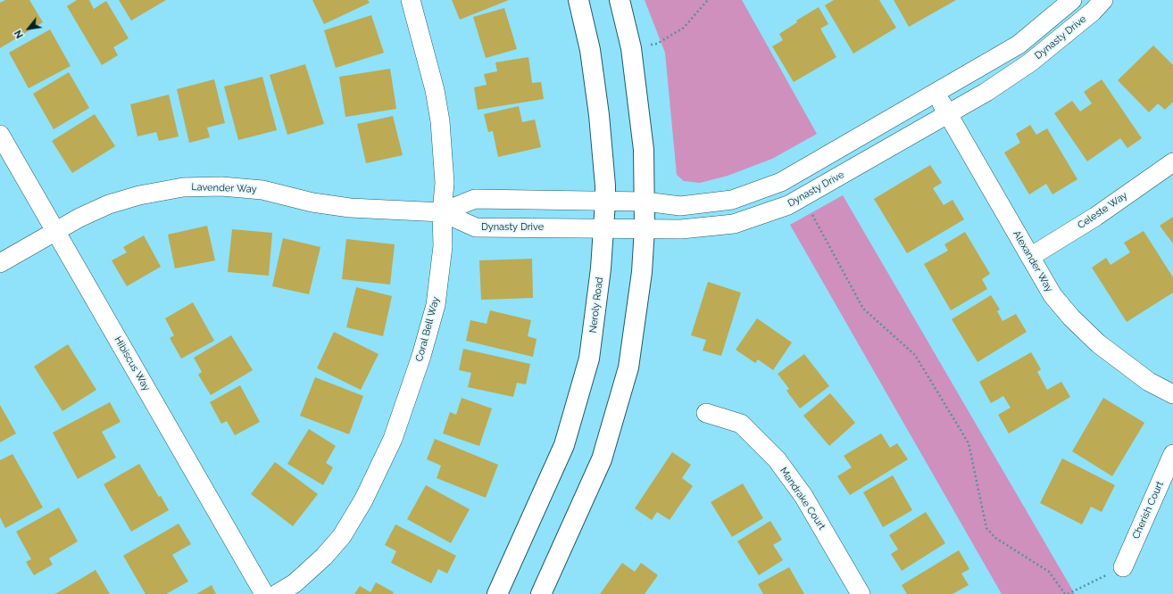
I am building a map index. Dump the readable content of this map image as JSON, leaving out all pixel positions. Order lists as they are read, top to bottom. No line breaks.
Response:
{"streets":{"street":["Dynasty Drive","Lavender Way","Celeste Way","Alexander Way","Neroly Road","Coral Bell Way","Hibiscus Way","Mandrake Court","Cherish Court"]},"crossings":[["Dynasty Drive","Lavender Way"],["Dynasty Drive","Alexander Way"],["Dynasty Drive","Neroly Road"],["Dynasty Drive","Coral Bell Way"],["Lavender Way","Coral Bell Way"],["Lavender Way","Hibiscus Way"],["Celeste Way","Alexander Way"]],"north":"bottom left"}
